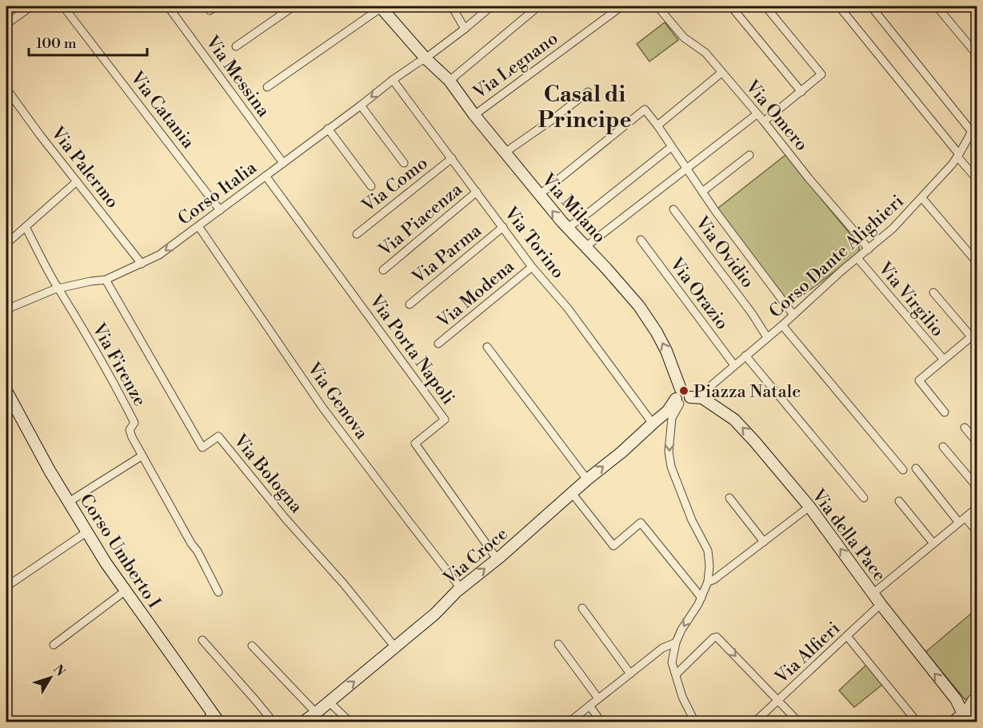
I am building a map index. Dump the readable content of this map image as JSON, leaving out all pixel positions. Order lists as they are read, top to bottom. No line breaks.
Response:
{"streets":{"street":["Via Legnano","Via Messina","Via Catania","Via Omero","Via Palermo","Via Como","Corso Italia","Via Milano","Via Piacenza","Via Torino","Via Ovidio","Via Parma","Corso Dante Alighieri","Via Modena","Via Orazio","Via Virgilio","Via Porta Napoli","Via Firenze","Via Genova","Via Bologna","Via della Pace","Corso Umberto I","Via Croce","Via Alfieri"]},"crossings":[["Via Legnano","Via Milano"],["Via Messina","Corso Italia"],["Via Catania","Corso Italia"],["Via Omero","Corso Dante Alighieri"],["Via Palermo","Corso Italia"],["Via Como","Via Torino"],["Corso Italia","Via Milano"],["Corso Italia","Via Torino"],["Corso Italia","Via Porta Napoli"],["Corso Italia","Via Firenze"],["Corso Italia","Via Genova"],["Corso Italia","Via Bologna"],["Via Milano","Via Croce"],["Via Piacenza","Via Torino"],["Via Torino","Via Parma"],["Via Torino","Via Modena"],["Via Torino","Via Croce"],["Via Ovidio","Corso Dante Alighieri"],["Corso Dante Alighieri","Via Orazio"],["Corso Dante Alighieri","Via Virgilio"],["Corso Dante Alighieri","Via della Pace"],["Via Porta Napoli","Via Croce"],["Via Genova","Via Croce"],["Via Bologna","Via Croce"],["Via della Pace","Via Alfieri"]],"one_way":["Via Milano","Via Croce"],"districts":["Casal di Principe"],"places":["Piazza Natale"],"scale_bar":"100 m","north":"top right"}
